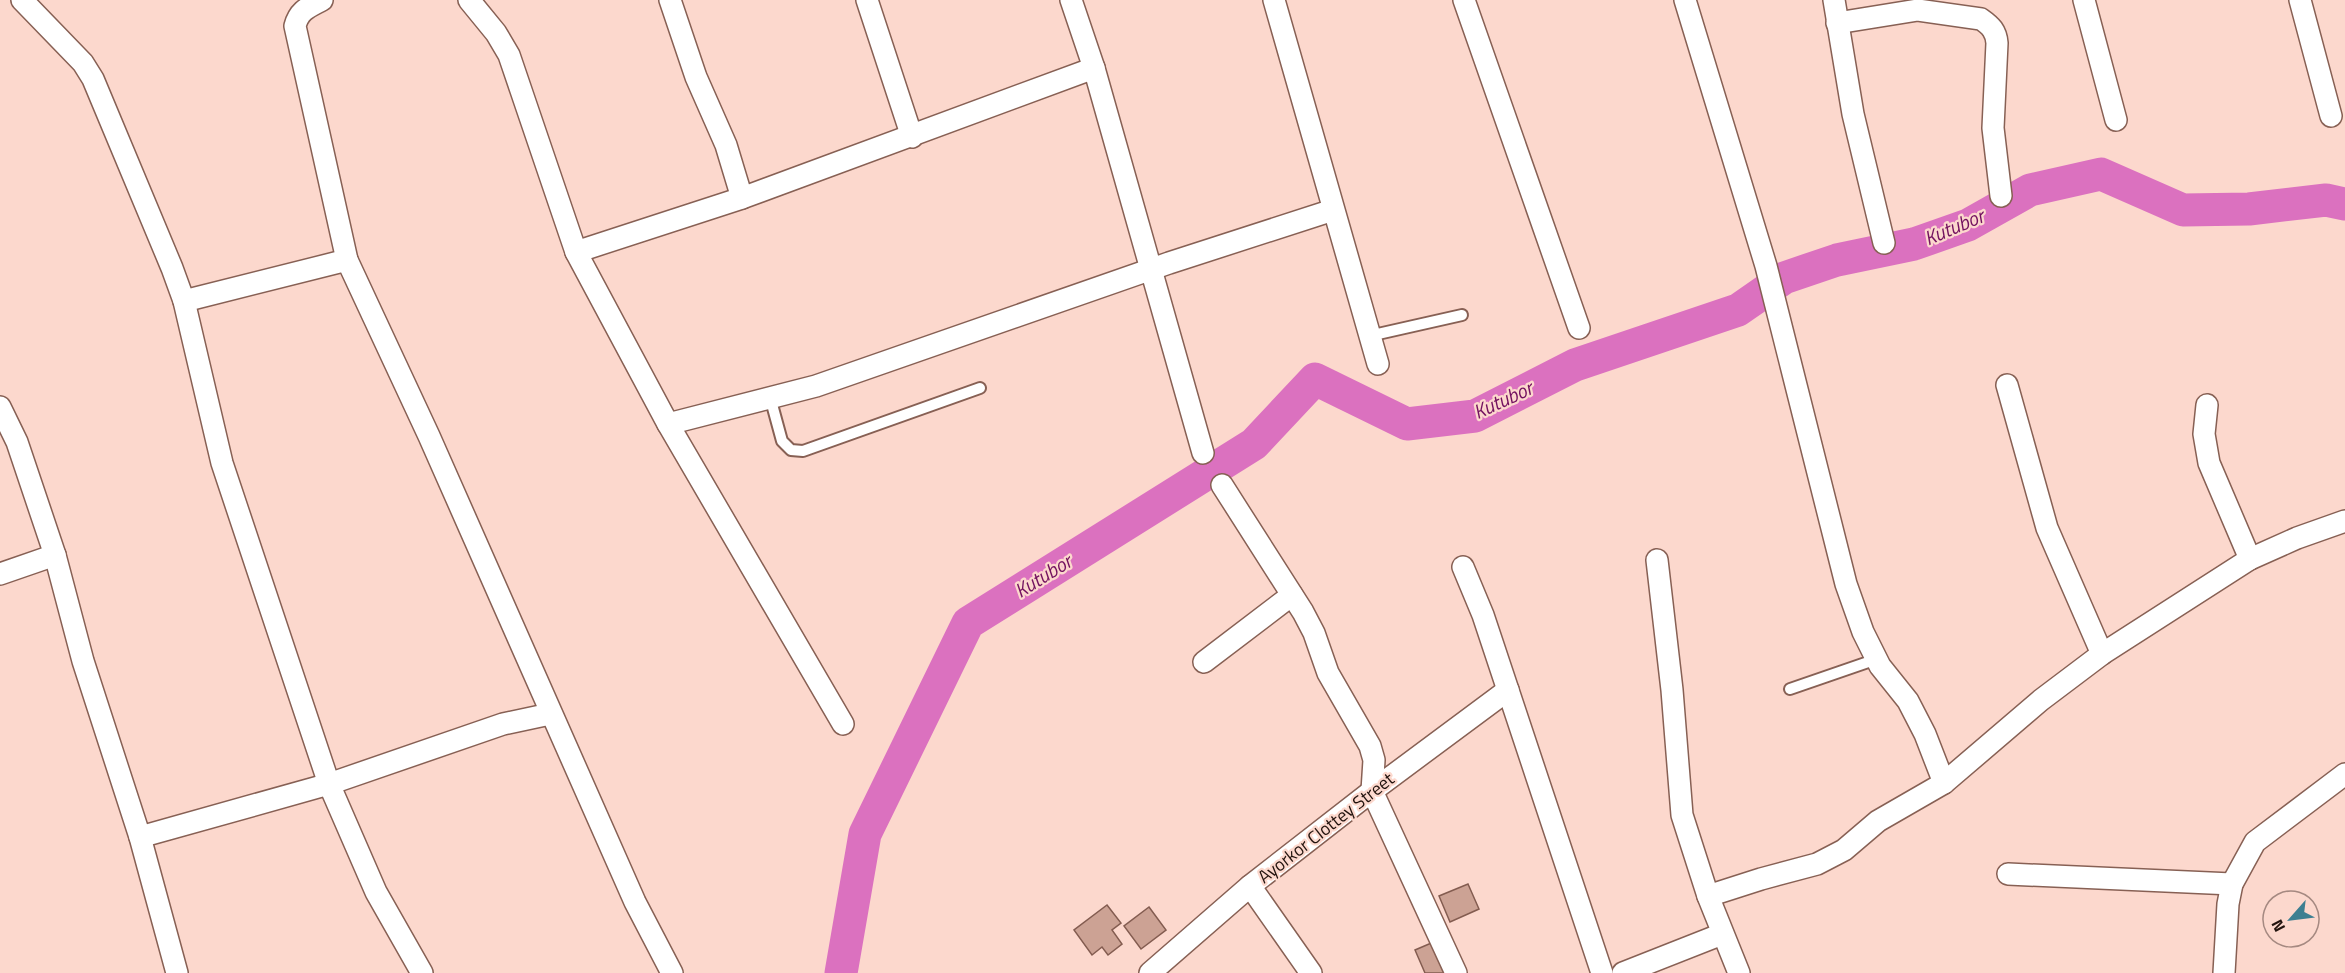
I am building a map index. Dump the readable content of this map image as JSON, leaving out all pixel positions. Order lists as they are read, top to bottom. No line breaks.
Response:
{"streets":{"street":["Ayorkor Clottey Street"]},"water":["Kutubor"],"north":"bottom left"}
